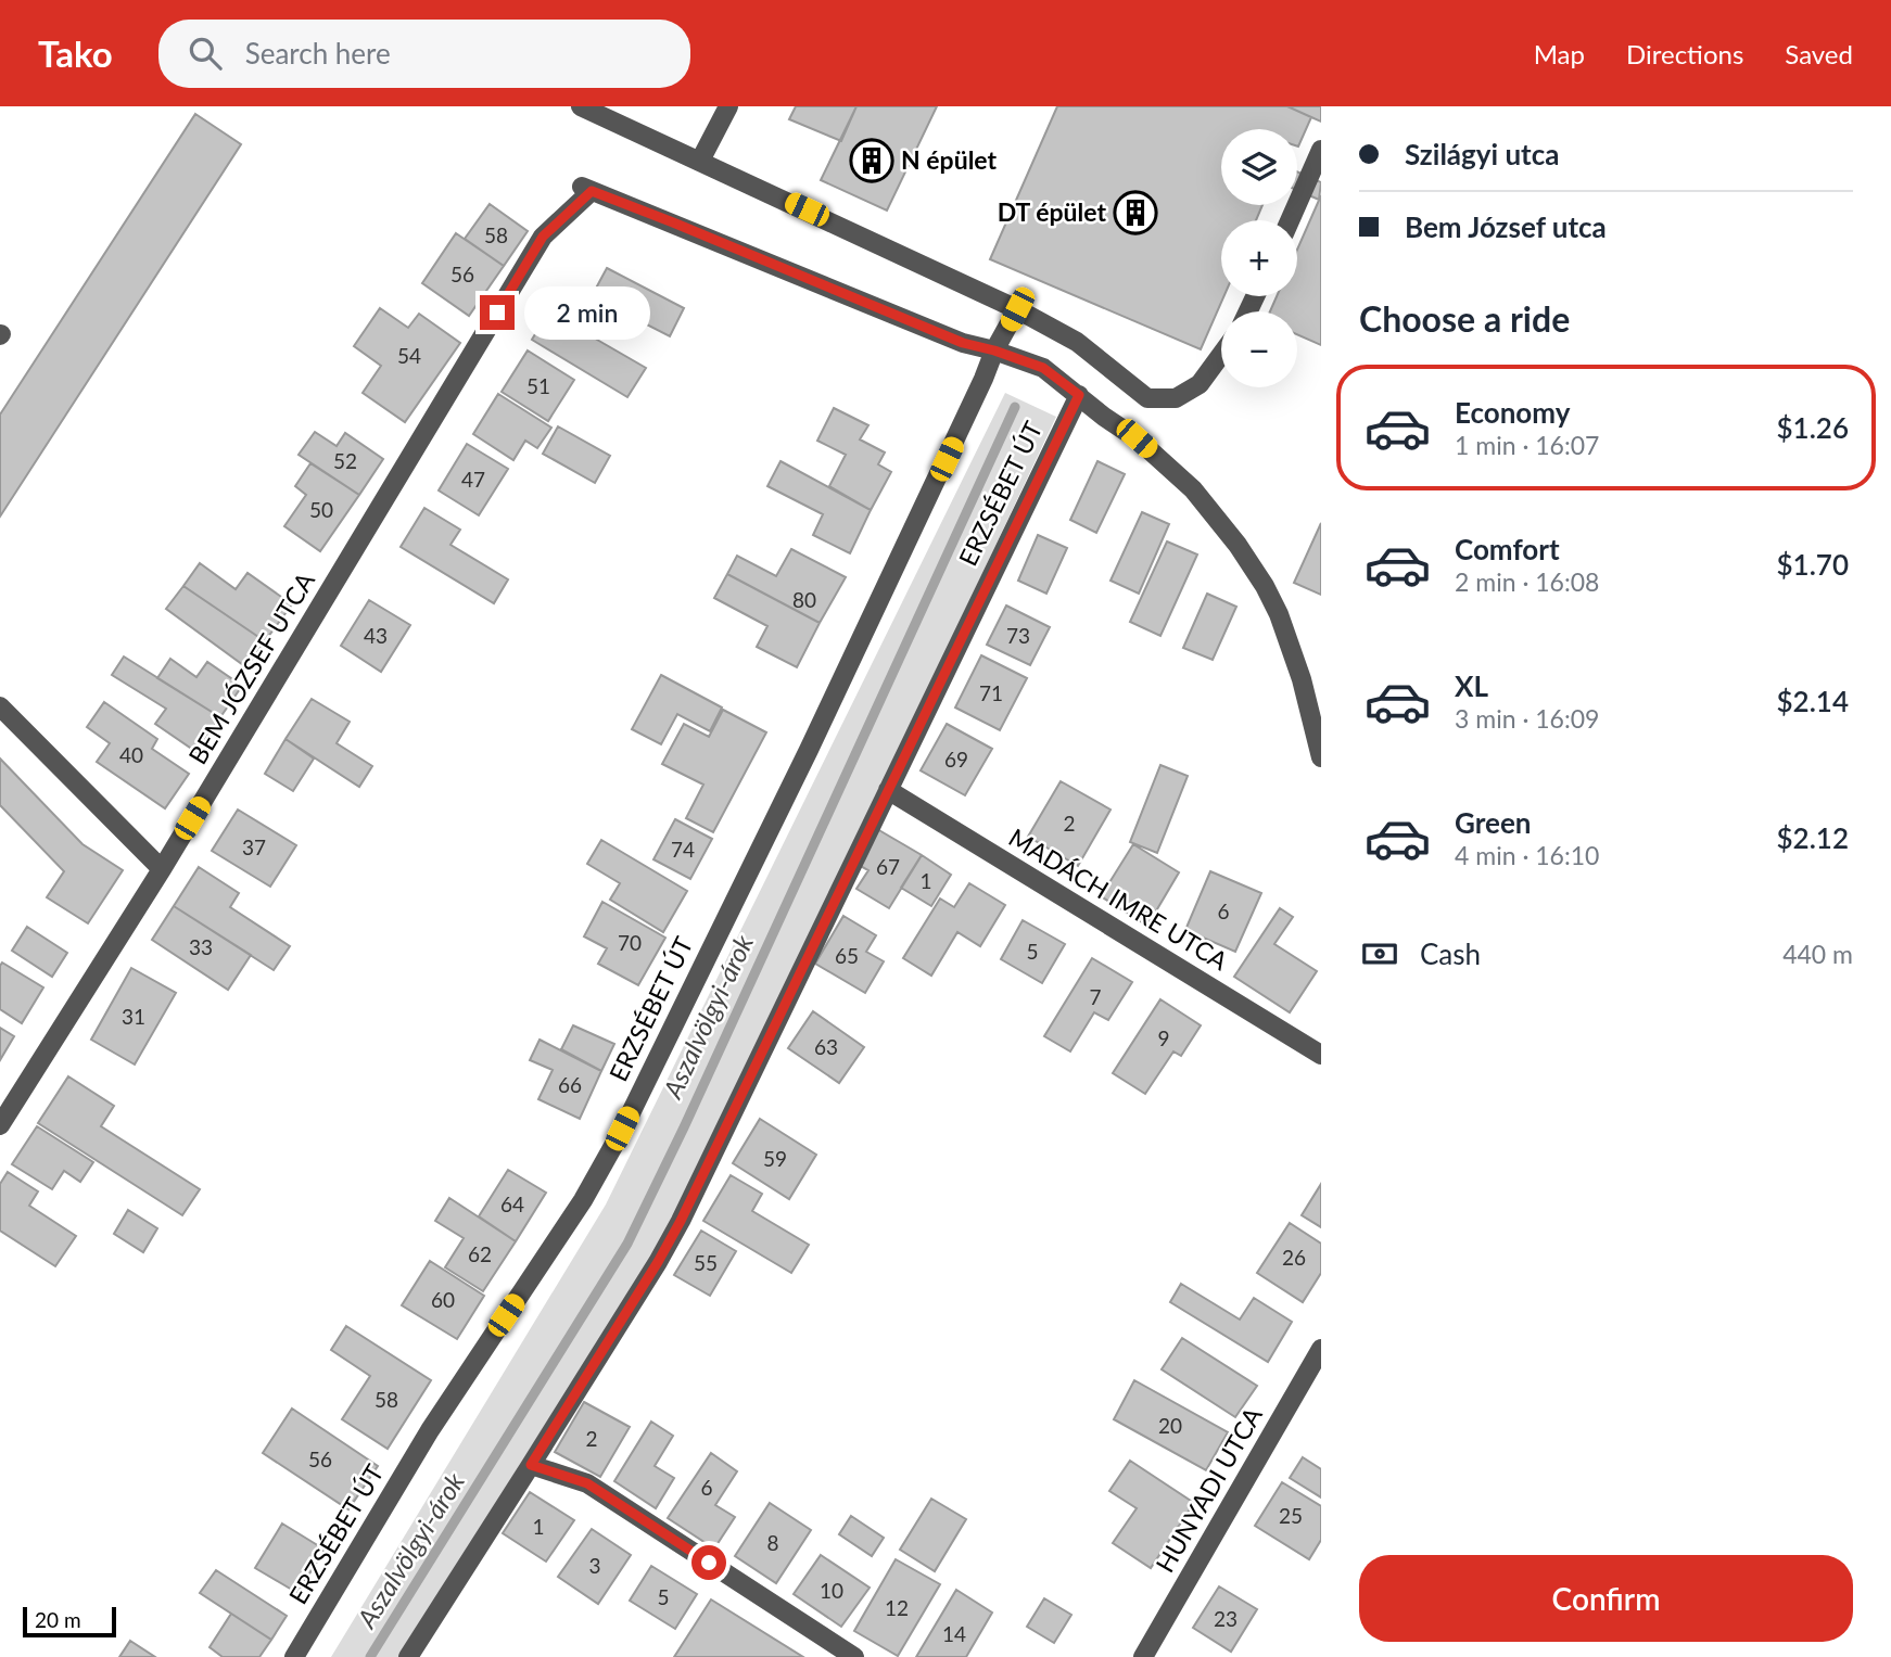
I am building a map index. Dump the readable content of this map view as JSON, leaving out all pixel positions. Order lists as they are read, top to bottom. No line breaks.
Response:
{"streets":{"street":["ERZSÉBET ÚT","BEM JÓZSEF UTCA","MADÁCH IMRE UTCA","HUNYADI UTCA"]},"crossings":[["ERZSÉBET ÚT","BEM JÓZSEF UTCA"],["ERZSÉBET ÚT","MADÁCH IMRE UTCA"]],"water":["Aszalvölgyi-árok"],"places":{"building":["N épület","DT épület"]},"house_numbers":["58","56","54","51","52","47","50","80","43","73","71","40","69","2","37","74","67","1","6","70","33","5","65","7","31","9","63","66","59","64","62","26","55","60","58","20","2","56","6","25","1","8","3","10","5","12","23","14"],"scale_bar":"20 m","page":{"header":"Tako","search":"Search here","nav":["Map","Directions","Saved"],"banner":["Szilágyi utca","Bem József utca"],"map_buttons":["+","−"],"heading":"Choose a ride","bubble":"2 min","list":[{"name":"Economy","note":"1 min · 16:07","value":"$1.26"},{"name":"Comfort","note":"2 min · 16:08","value":"$1.70"},{"name":"XL","note":"3 min · 16:09","value":"$2.14"},{"name":"Green","note":"4 min · 16:10","value":"$2.12"}],"pay":["Cash","440 m"],"buttons":"Confirm","scale":"20 m"}}
